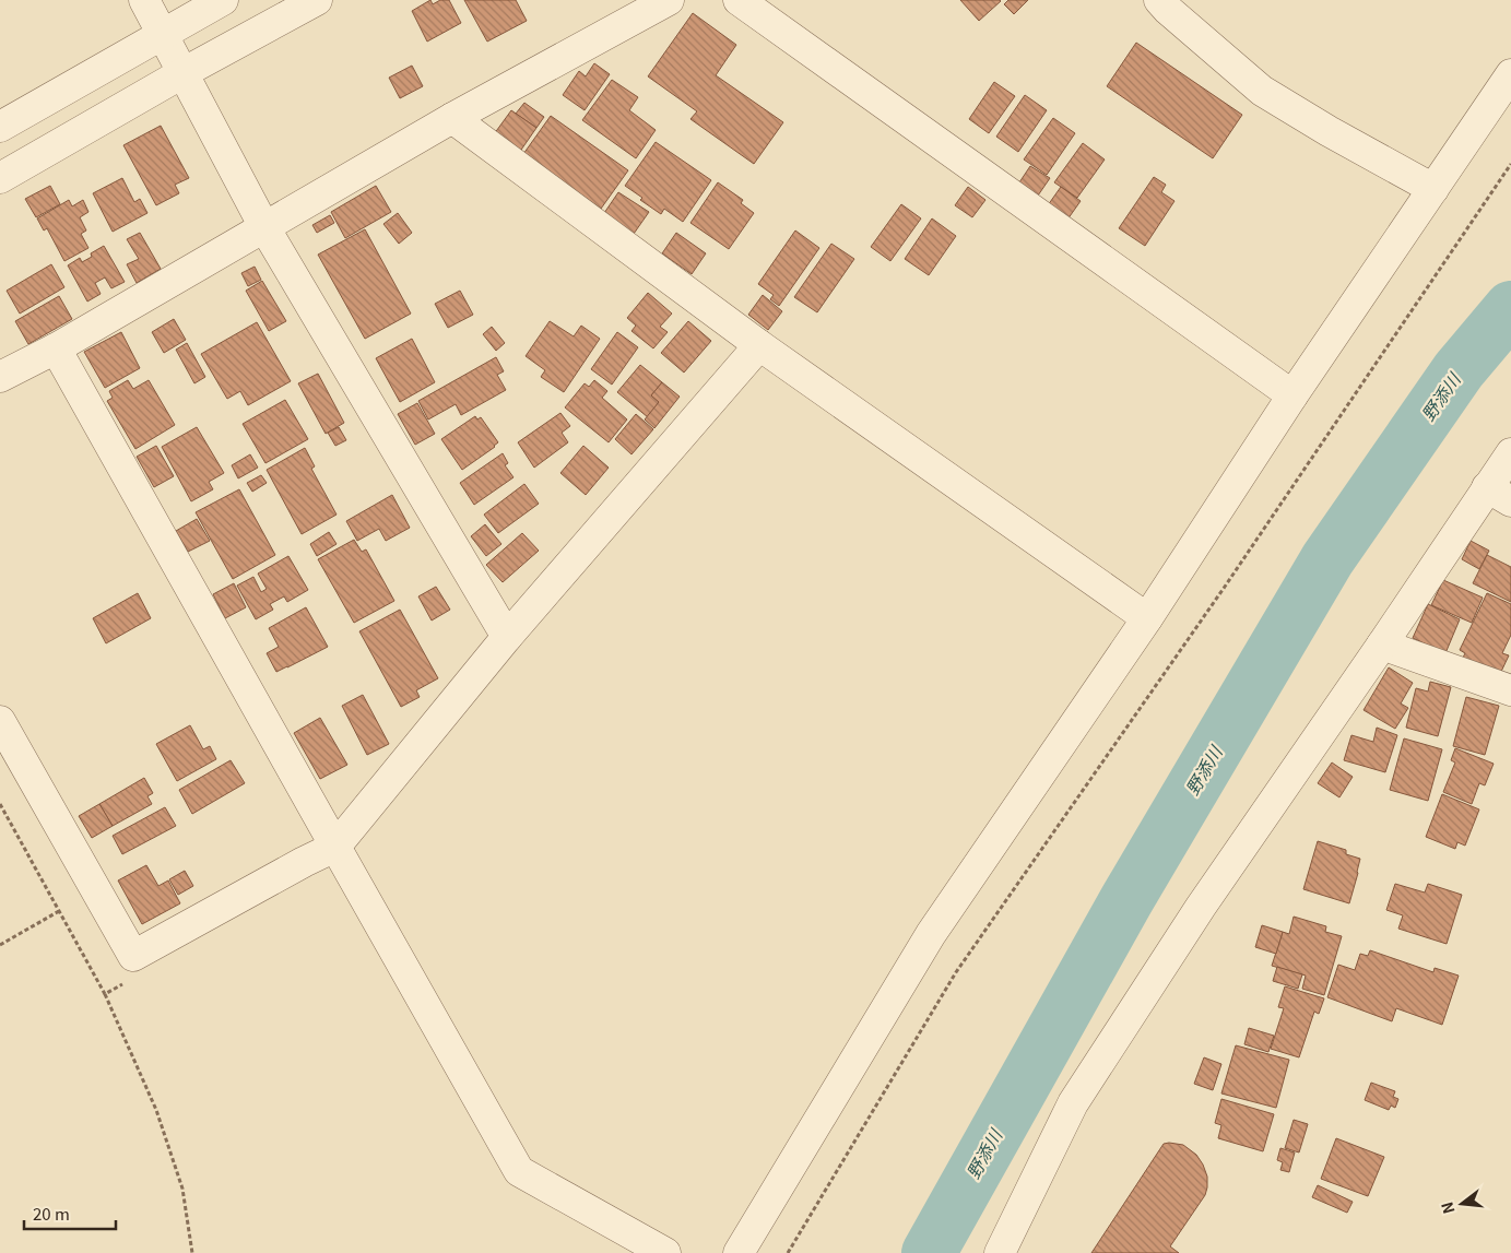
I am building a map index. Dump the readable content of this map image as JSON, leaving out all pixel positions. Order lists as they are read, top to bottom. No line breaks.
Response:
{"water":["野添川"],"scale_bar":"20 m","north":"left"}
